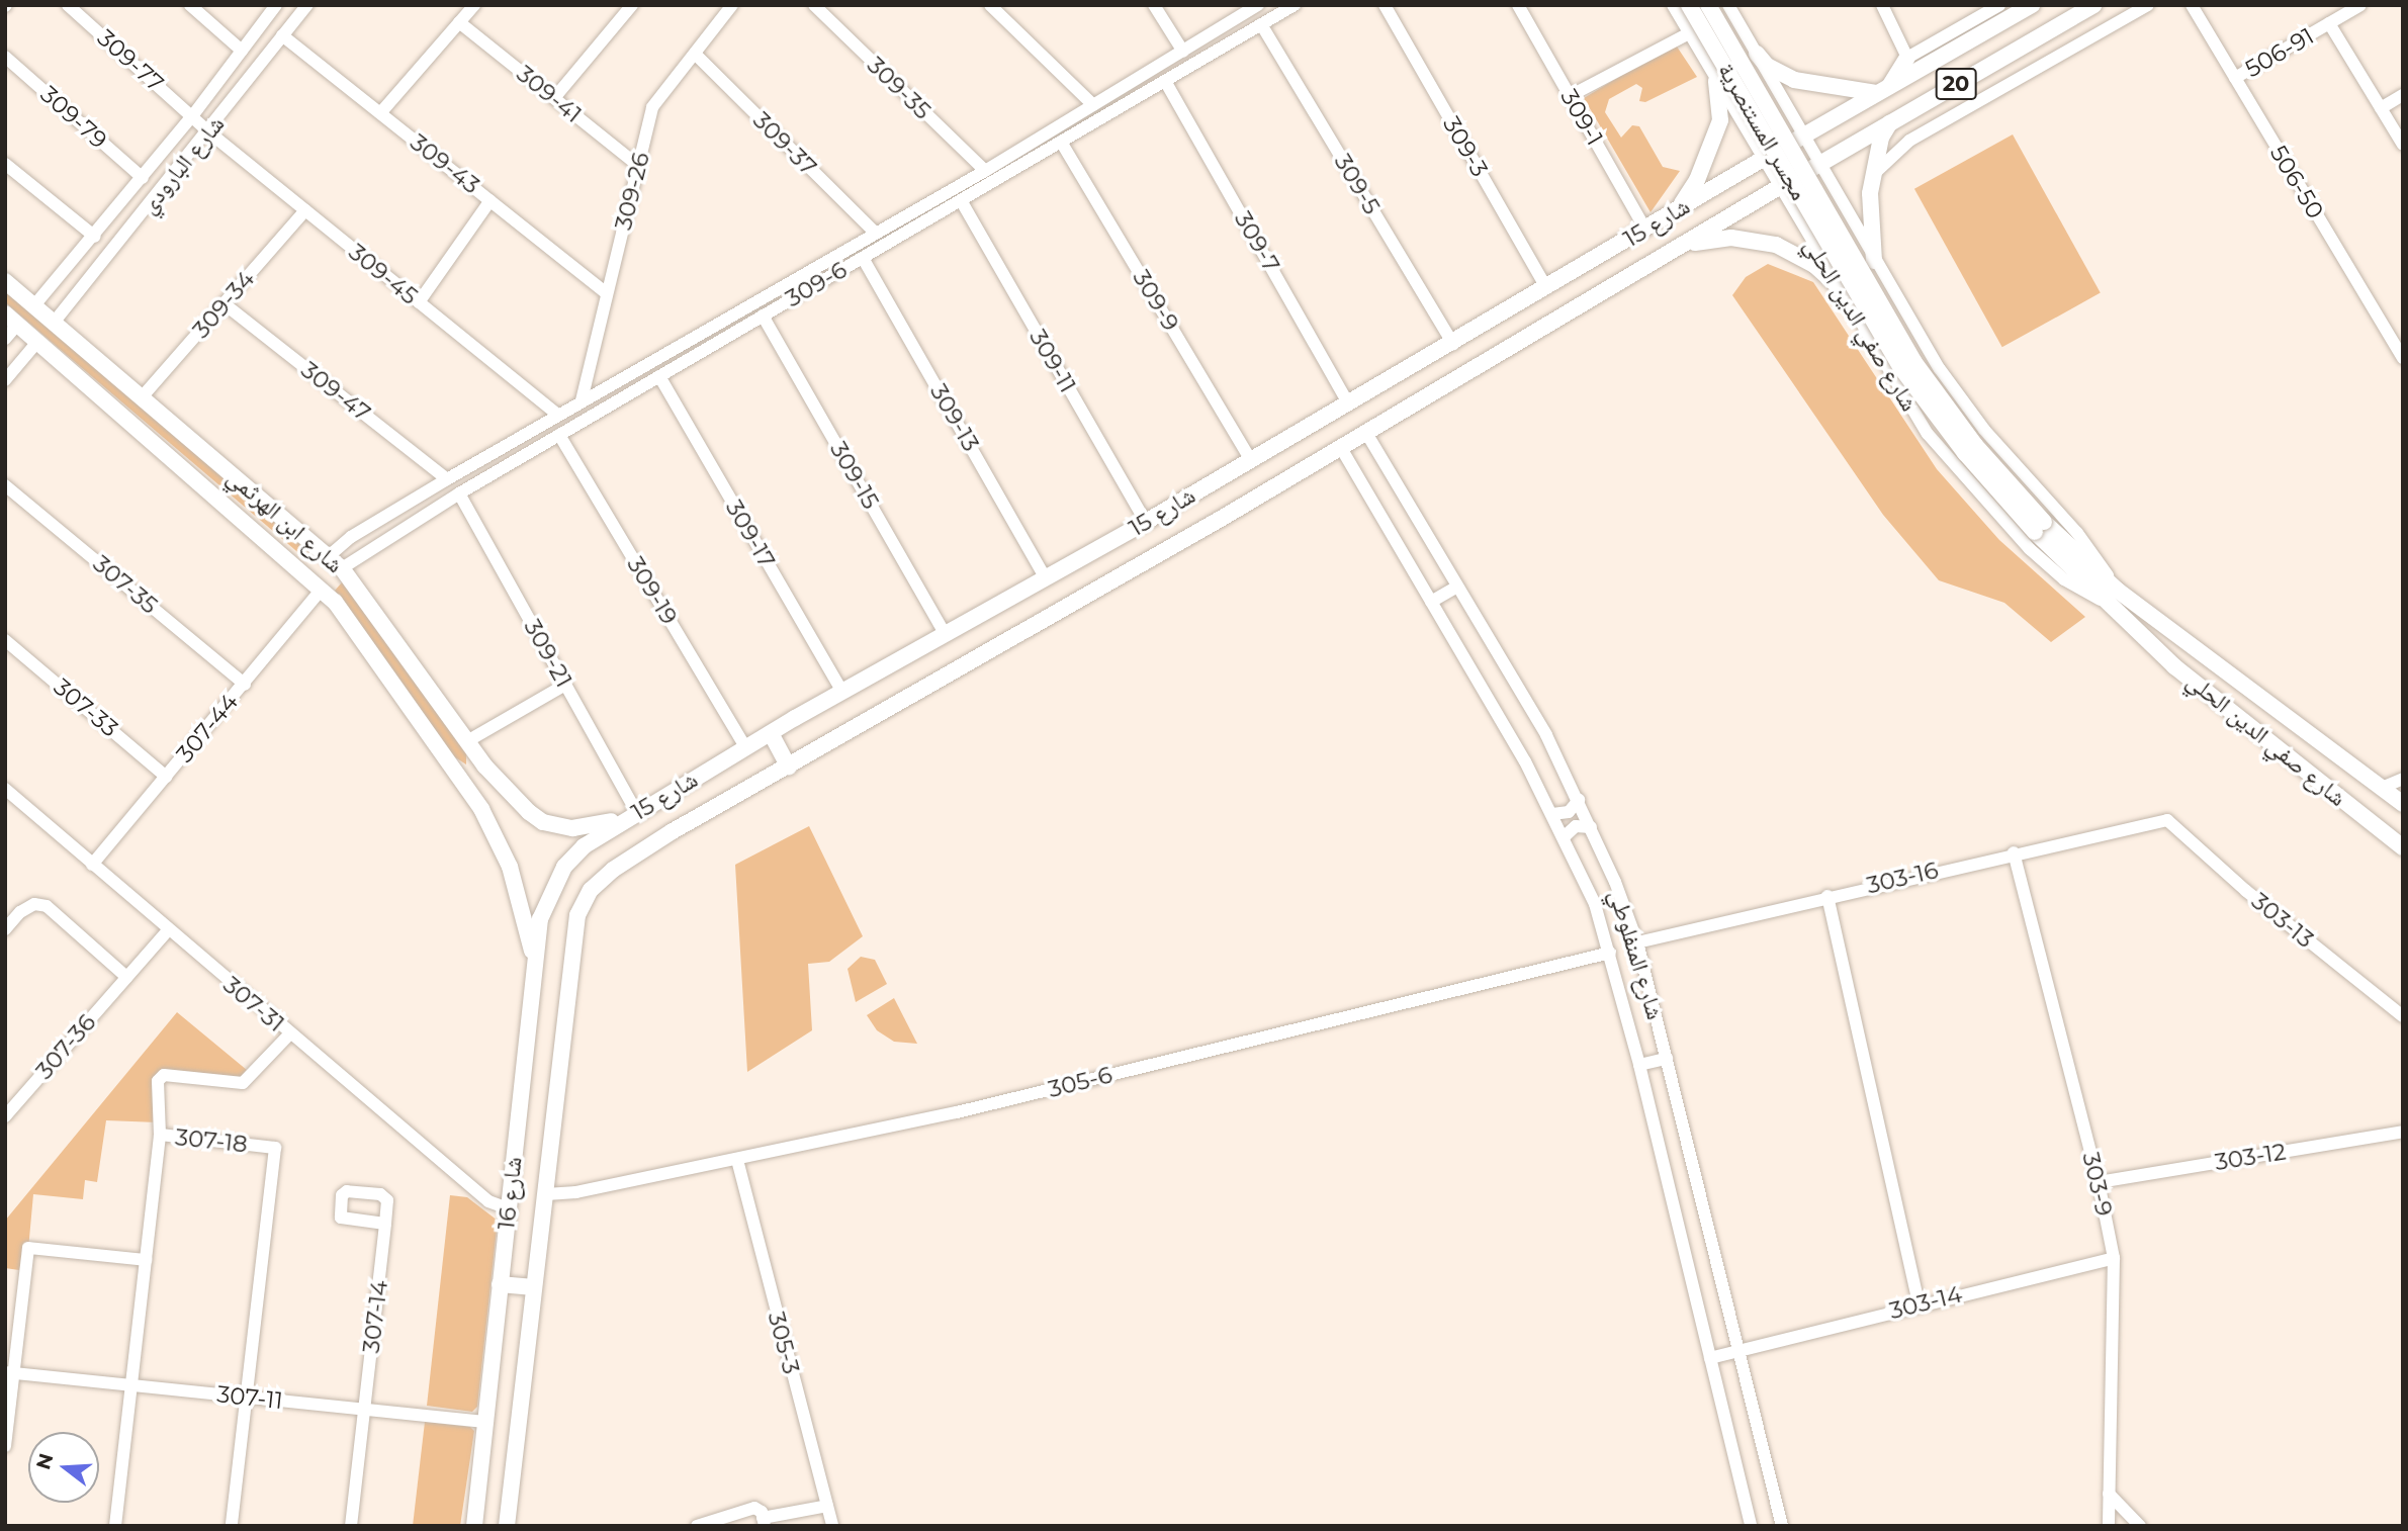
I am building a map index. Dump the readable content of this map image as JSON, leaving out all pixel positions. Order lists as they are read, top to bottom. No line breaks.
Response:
{"streets":{"main road":["20","مجسر المستنصرية","شارع 15","شارع صفي الدين الحلي","شارع ابن الهرثمي","شارع 16"],"street":["506-91","309-77","309-35","309-41","309-79","309-1","309-37","309-3","309-43","شارع البارودي","506-50","309-5","309-26","309-7","309-45","309-6","309-9","309-34","309-11","309-47","309-13","309-15","309-17","307-35","309-19","309-21","307-33","307-44","303-16","303-13","شارع المنفلوطي","307-31","307-36","305-6","307-18","303-12","303-9","303-14","307-14","305-3","307-11"]},"crossings":[["506-91","506-50"],["309-77","شارع البارودي"],["309-77","309-45"],["20","شارع صفي الدين الحلي"],["309-35","309-6"],["309-41","309-26"],["309-79","شارع البارودي"],["309-1","شارع 15"],["مجسر المستنصرية","شارع صفي الدين الحلي"],["309-37","309-26"],["309-37","309-6"],["309-3","شارع 15"],["309-43","شارع البارودي"],["309-43","309-26"],["شارع البارودي","309-45"],["شارع البارودي","شارع ابن الهرثمي"],["309-5","شارع 15"],["309-5","309-6"],["309-26","309-6"],["شارع 15","309-7"],["شارع 15","309-9"],["شارع 15","شارع صفي الدين الحلي"],["شارع 15","309-11"],["شارع 15","309-13"],["شارع 15","309-15"],["شارع 15","شارع ابن الهرثمي"],["شارع 15","309-17"],["شارع 15","309-19"],["شارع 15","309-21"],["شارع 15","شارع المنفلوطي"],["شارع 15","شارع 16"],["309-7","309-6"],["309-45","309-6"],["309-45","309-34"],["309-6","309-9"],["309-6","309-11"],["309-6","309-47"],["309-6","309-13"],["309-6","309-15"],["309-6","شارع ابن الهرثمي"],["309-6","309-17"],["309-6","309-19"],["309-6","309-21"],["309-34","309-47"],["309-34","شارع ابن الهرثمي"],["شارع ابن الهرثمي","309-21"],["شارع ابن الهرثمي","307-44"],["شارع ابن الهرثمي","شارع 16"],["307-35","307-44"],["307-33","307-44"],["307-44","307-31"],["303-16","303-13"],["303-16","شارع المنفلوطي"],["303-16","303-9"],["شارع المنفلوطي","305-6"],["شارع المنفلوطي","303-14"],["307-31","307-36"],["307-31","شارع 16"],["305-6","شارع 16"],["305-6","305-3"],["307-18","307-11"],["303-12","303-9"],["303-9","303-14"],["شارع 16","307-11"],["307-14","307-11"]],"north":"left"}
